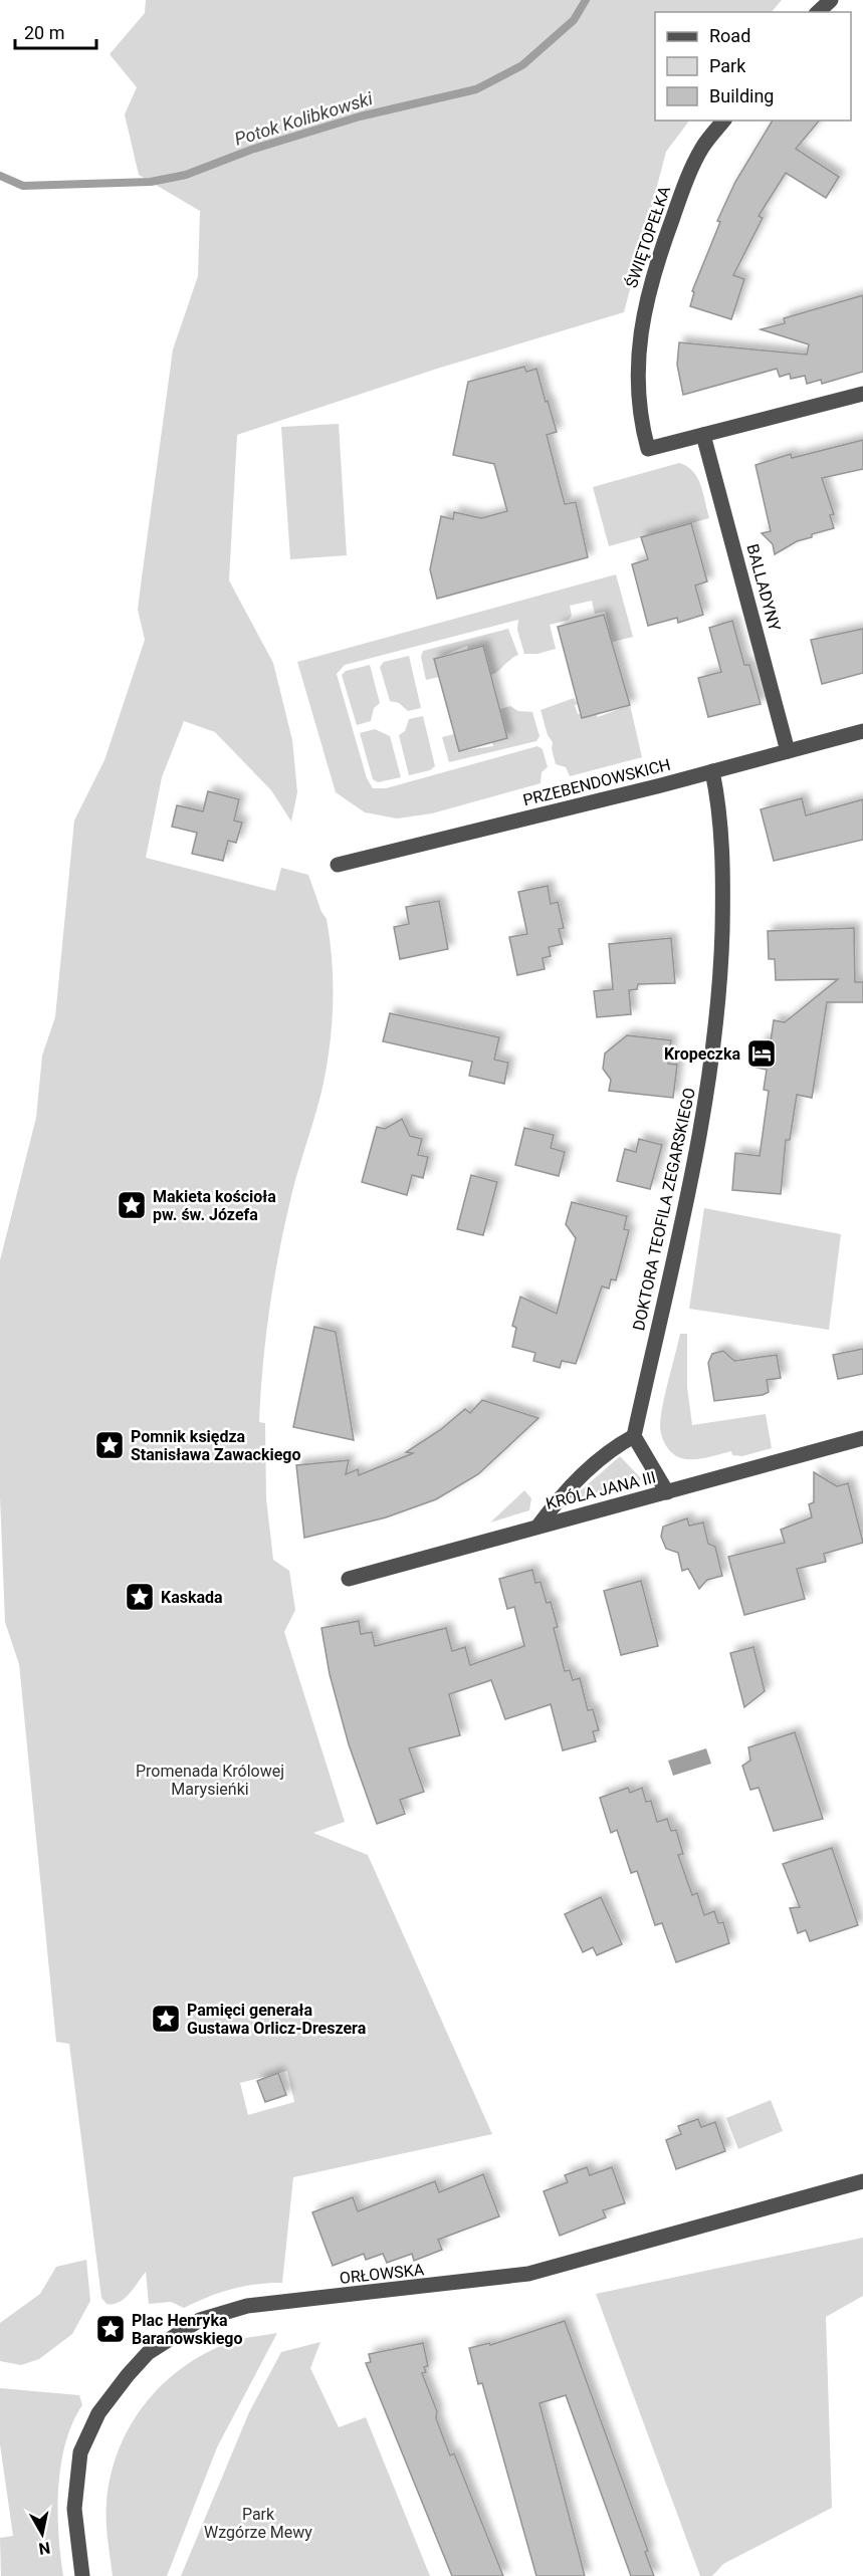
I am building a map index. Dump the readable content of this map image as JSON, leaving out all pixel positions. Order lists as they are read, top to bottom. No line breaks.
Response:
{"streets":{"street":["ŚWIĘTOPEŁKA","BALLADYNY","PRZEBENDOWSKICH","DOKTORA TEOFILA ZEGARSKIEGO","KRÓLA JANA III","ORŁOWSKA"]},"crossings":[["ŚWIĘTOPEŁKA","BALLADYNY"],["BALLADYNY","PRZEBENDOWSKICH"],["PRZEBENDOWSKICH","DOKTORA TEOFILA ZEGARSKIEGO"]],"water":["Potok Kolibkowski"],"parks":["Promenada Królowej Marysieńki","Park Wzgórze Mewy"],"places":{"hotel":["Kropeczka"],"place":["Makieta kościoła pw. św. Józefa","Pomnik księdza Stanisława Zawackiego","Kaskada","Pamięci generała Gustawa Orlicz-Dreszera","Plac Henryka Baranowskiego"]},"legend":["Road","Park","Building"],"scale_bar":"20 m","north":"bottom"}
